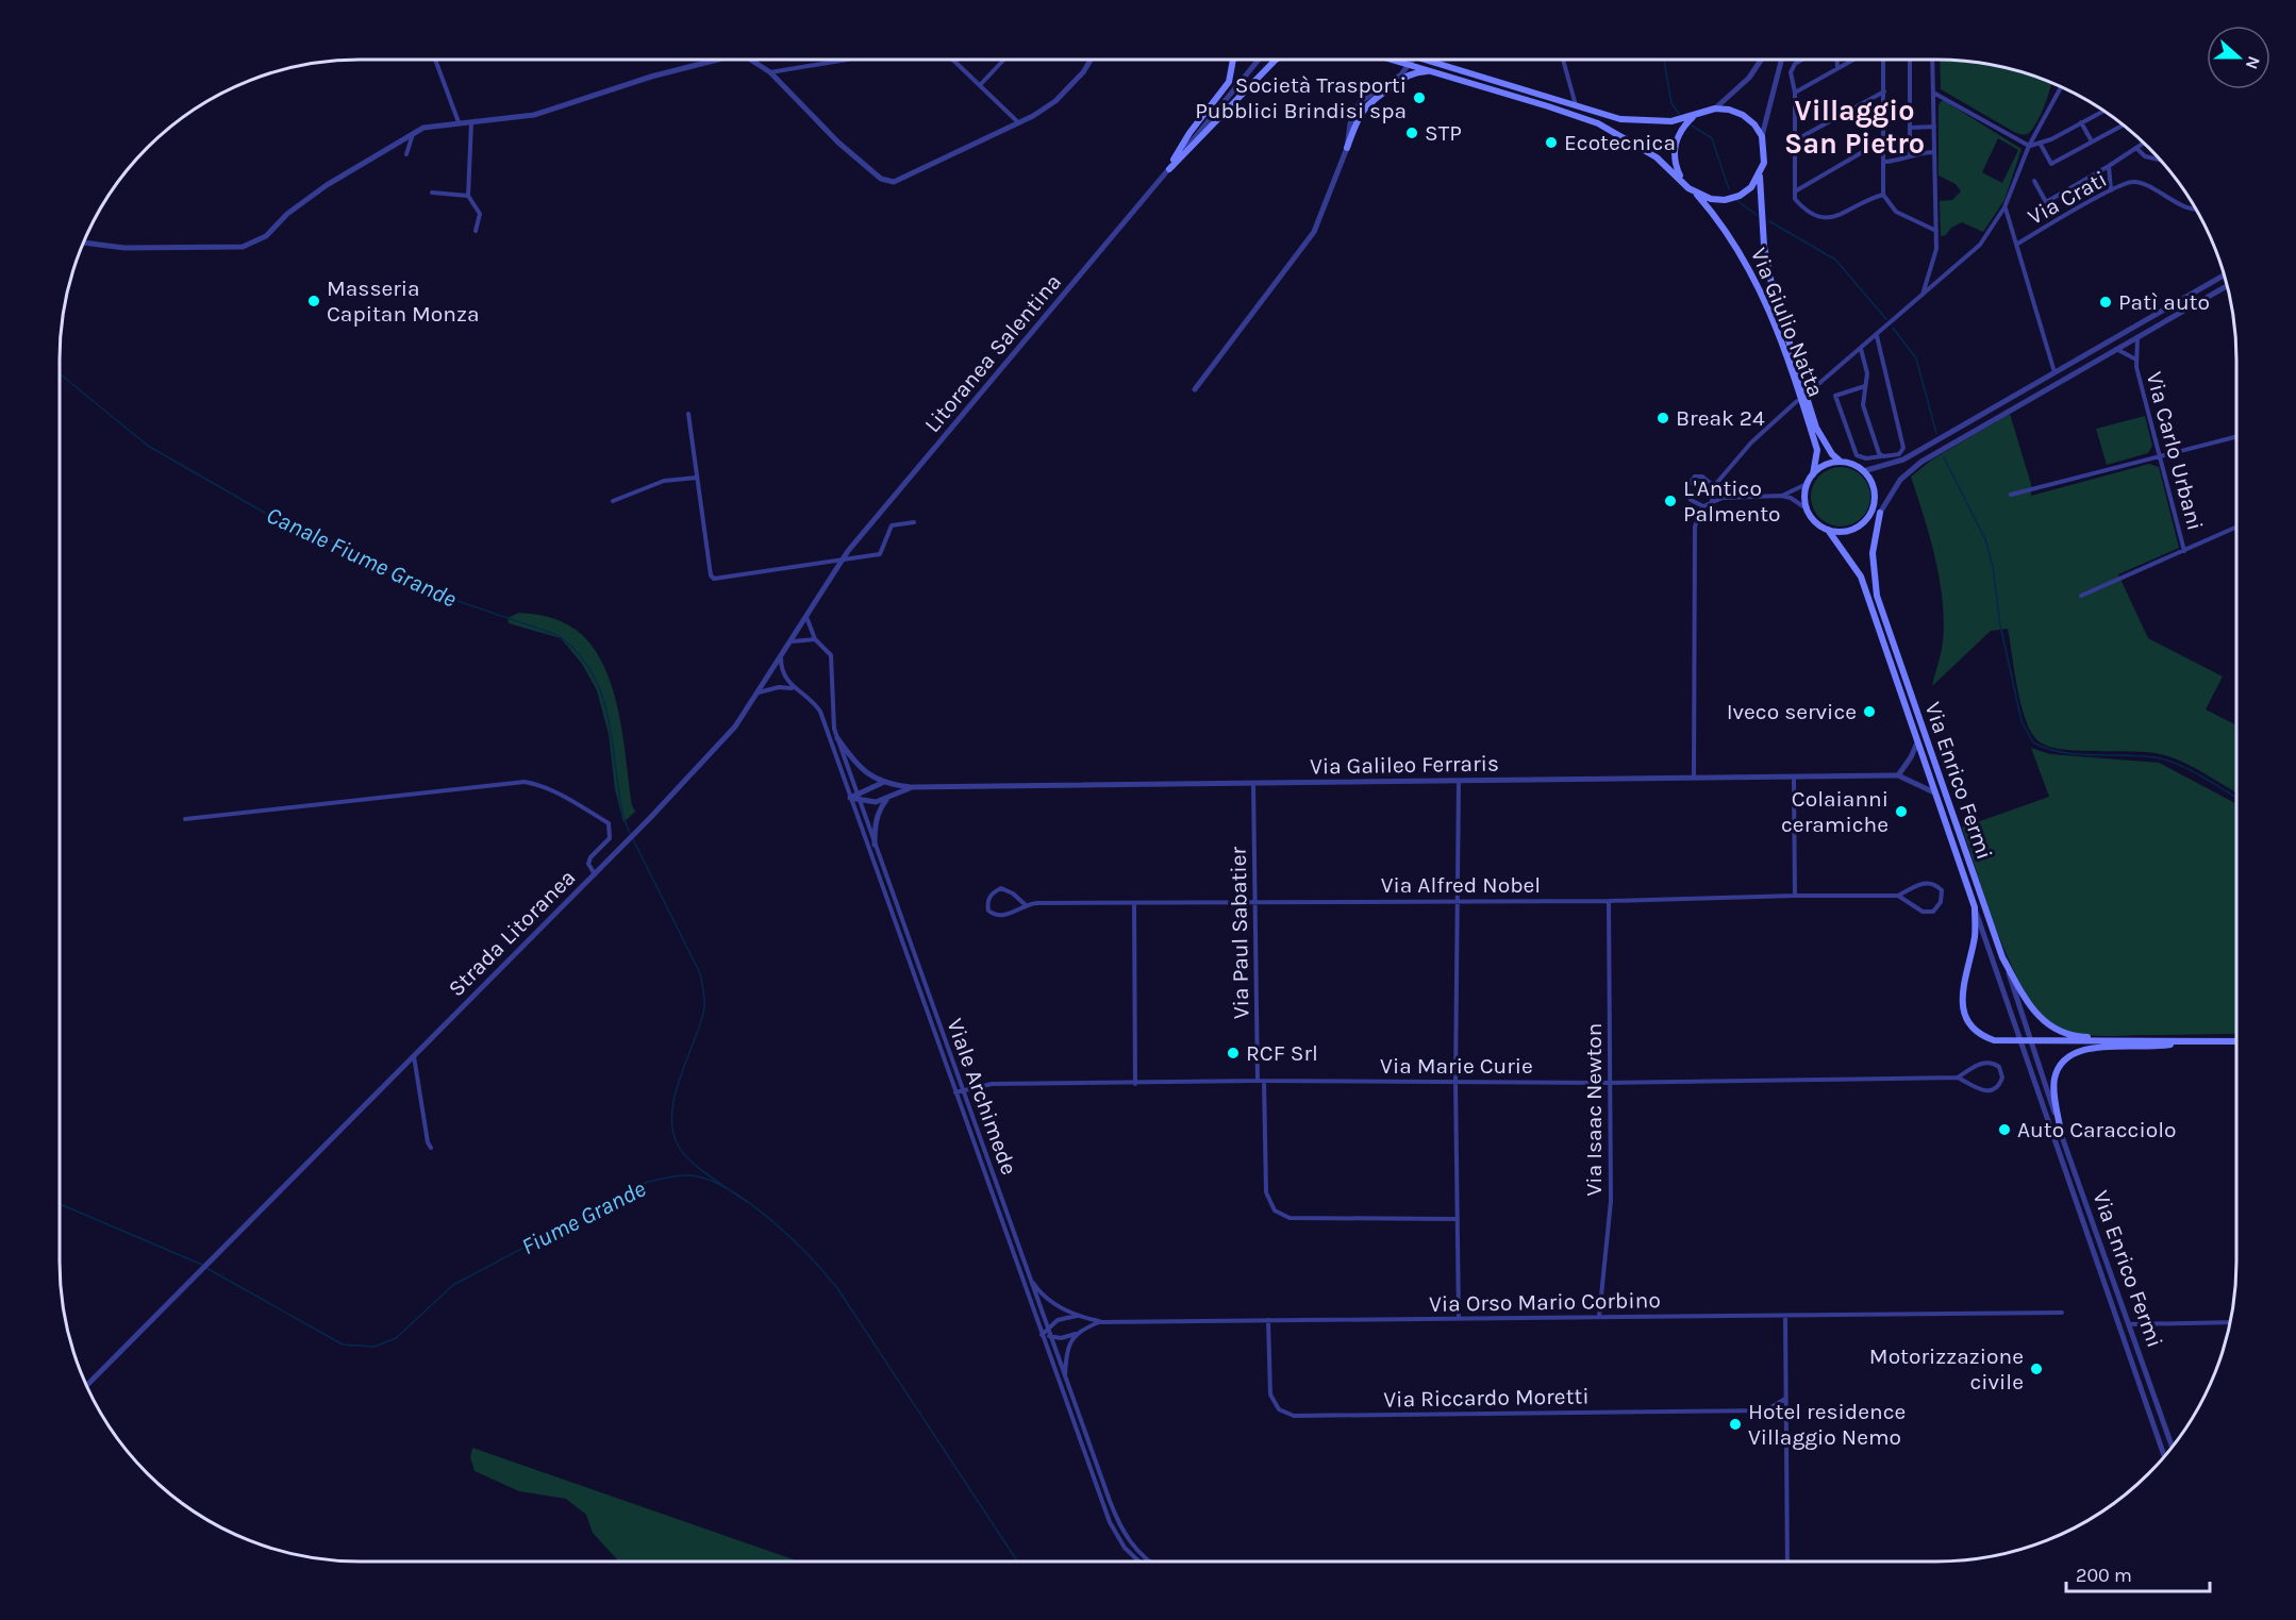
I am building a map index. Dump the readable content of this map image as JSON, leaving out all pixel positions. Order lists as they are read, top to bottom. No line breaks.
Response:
{"streets":{"main road":["Via Giulio Natta","Via Enrico Fermi"],"street":["Via Crati","Litoranea Salentina","Via Carlo Urbani","Via Galileo Ferraris","Via Alfred Nobel","Strada Litoranea","Via Paul Sabatier","Via Marie Curie","Viale Archimede","Via Isaac Newton","Via Orso Mario Corbino","Via Riccardo Moretti"]},"crossings":[["Via Giulio Natta","Via Enrico Fermi"],["Litoranea Salentina","Strada Litoranea"],["Via Carlo Urbani","Via Enrico Fermi"],["Via Galileo Ferraris","Via Paul Sabatier"],["Via Galileo Ferraris","Viale Archimede"],["Via Alfred Nobel","Via Paul Sabatier"],["Via Alfred Nobel","Via Isaac Newton"],["Strada Litoranea","Viale Archimede"],["Via Paul Sabatier","Via Marie Curie"],["Via Marie Curie","Viale Archimede"],["Via Marie Curie","Via Isaac Newton"],["Via Isaac Newton","Via Orso Mario Corbino"],["Via Orso Mario Corbino","Via Riccardo Moretti"]],"districts":["Villaggio San Pietro"],"water":["Canale Fiume Grande","Fiume Grande"],"places":["Società Trasporti Pubblici Brindisi spa","STP","Ecotecnica","Masseria Capitan Monza","Patì auto","Break 24","L'Antico Palmento","Iveco service","Colaianni ceramiche","RCF Srl","Auto Caracciolo","Motorizzazione civile","Hotel residence Villaggio Nemo"],"scale_bar":"200 m","north":"right"}
